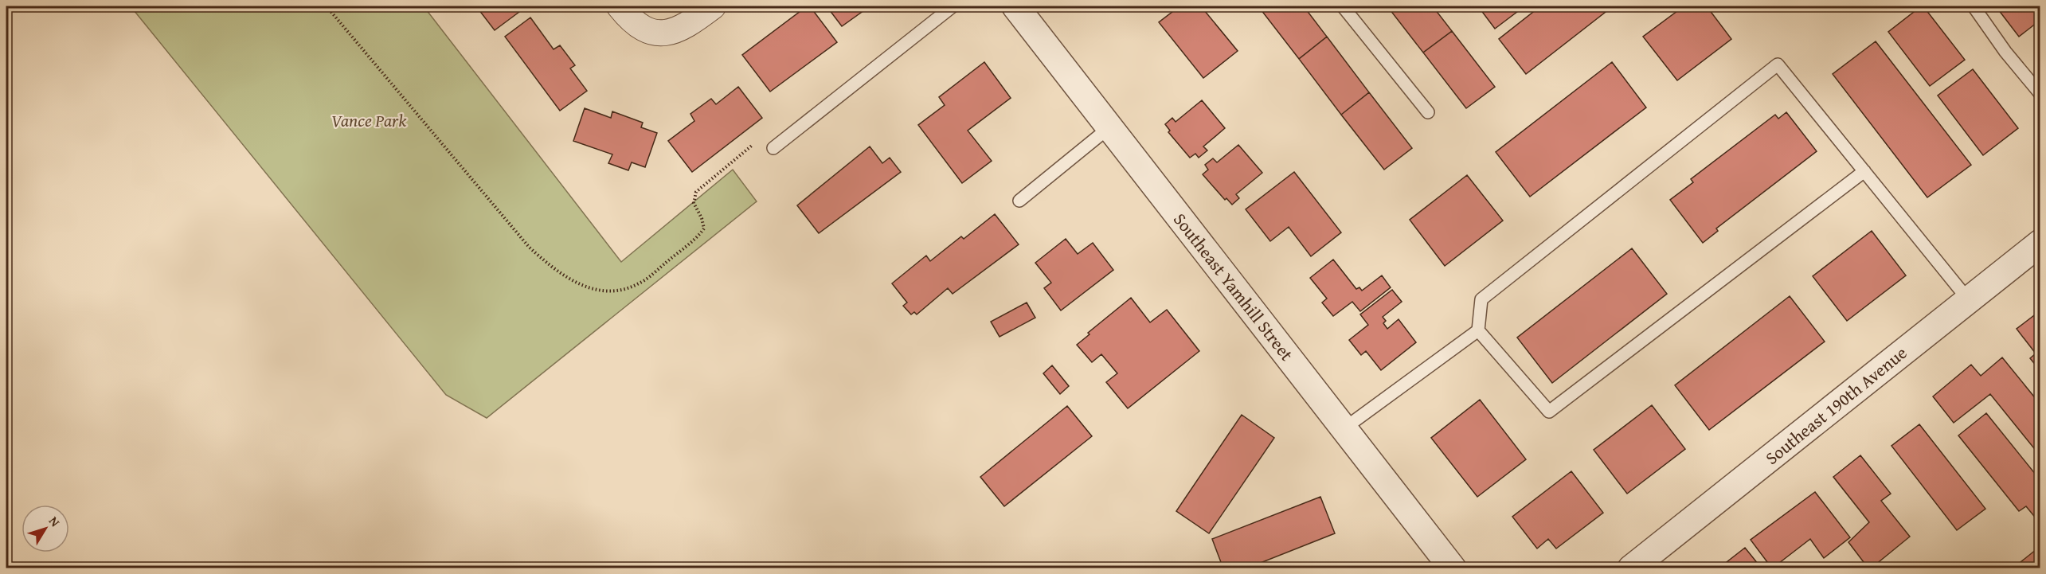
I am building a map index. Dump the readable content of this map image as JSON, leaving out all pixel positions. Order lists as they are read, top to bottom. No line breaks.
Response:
{"streets":{"street":["Southeast Yamhill Street","Southeast 190th Avenue"]},"parks":["Vance Park"],"north":"top right"}
